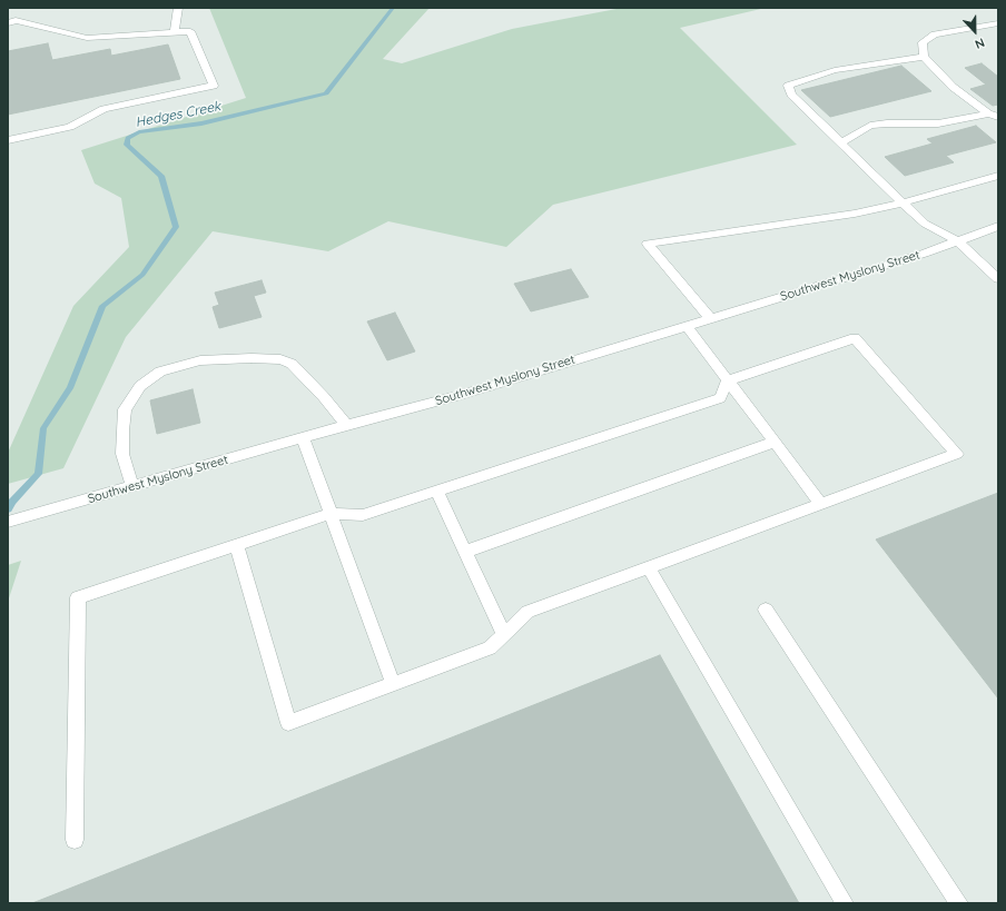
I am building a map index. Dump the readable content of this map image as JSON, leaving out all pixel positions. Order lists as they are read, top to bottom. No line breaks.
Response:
{"streets":{"street":["Southwest Myslony Street"]},"water":["Hedges Creek"],"north":"bottom"}
